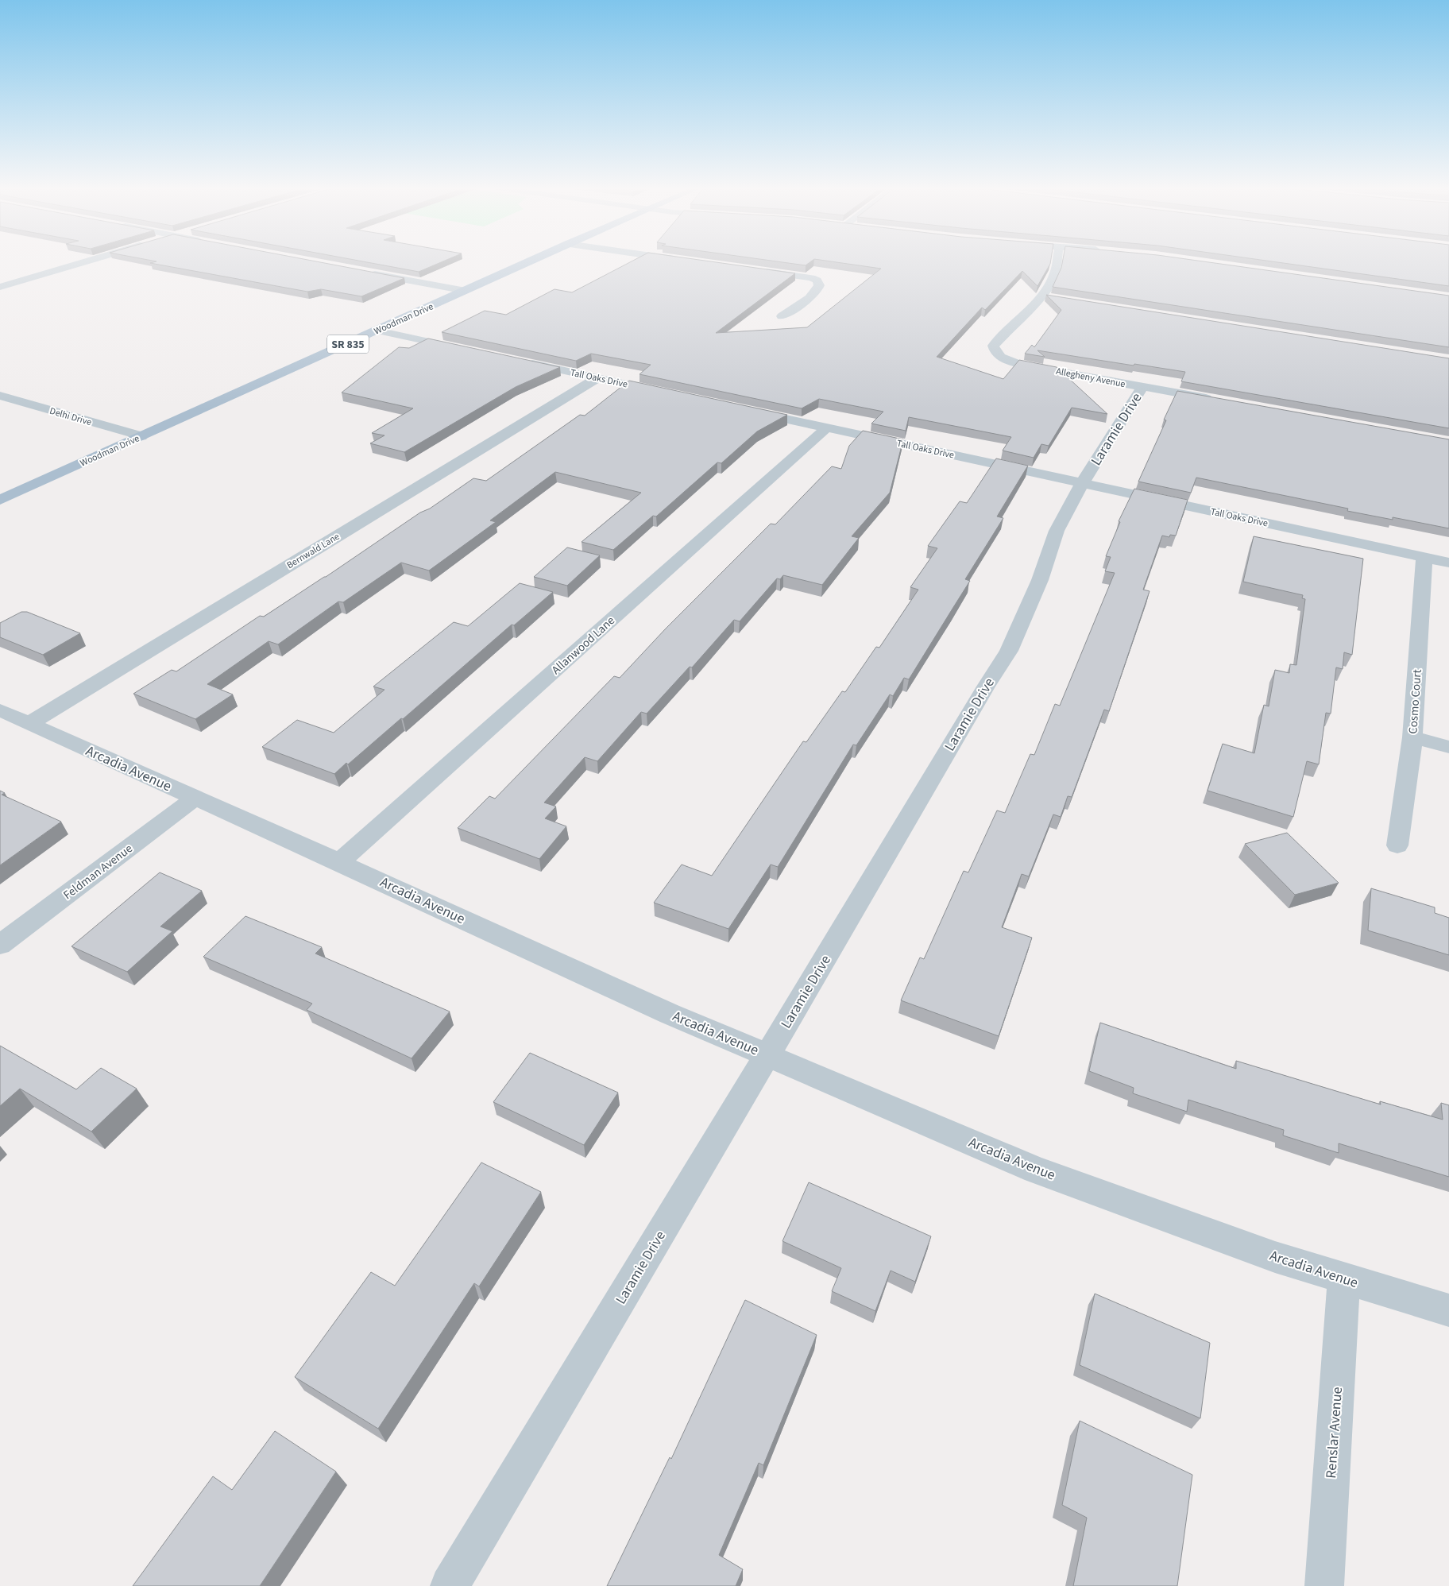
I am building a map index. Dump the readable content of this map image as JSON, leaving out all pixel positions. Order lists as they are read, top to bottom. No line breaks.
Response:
{"streets":{"main road":["Woodman Drive","SR 835"],"street":["Allegheny Avenue","Tall Oaks Drive","Delhi Drive","Laramie Drive","Bernwald Lane","Allanwood Lane","Cosmo Court","Arcadia Avenue","Feldman Avenue","Renslar Avenue"]},"crossings":[["Woodman Drive","Delhi Drive"],["Allegheny Avenue","Laramie Drive"],["Tall Oaks Drive","Laramie Drive"],["Tall Oaks Drive","Bernwald Lane"],["Tall Oaks Drive","Allanwood Lane"],["Tall Oaks Drive","Cosmo Court"],["Laramie Drive","Arcadia Avenue"],["Bernwald Lane","Arcadia Avenue"],["Allanwood Lane","Arcadia Avenue"],["Arcadia Avenue","Feldman Avenue"],["Arcadia Avenue","Renslar Avenue"]]}
